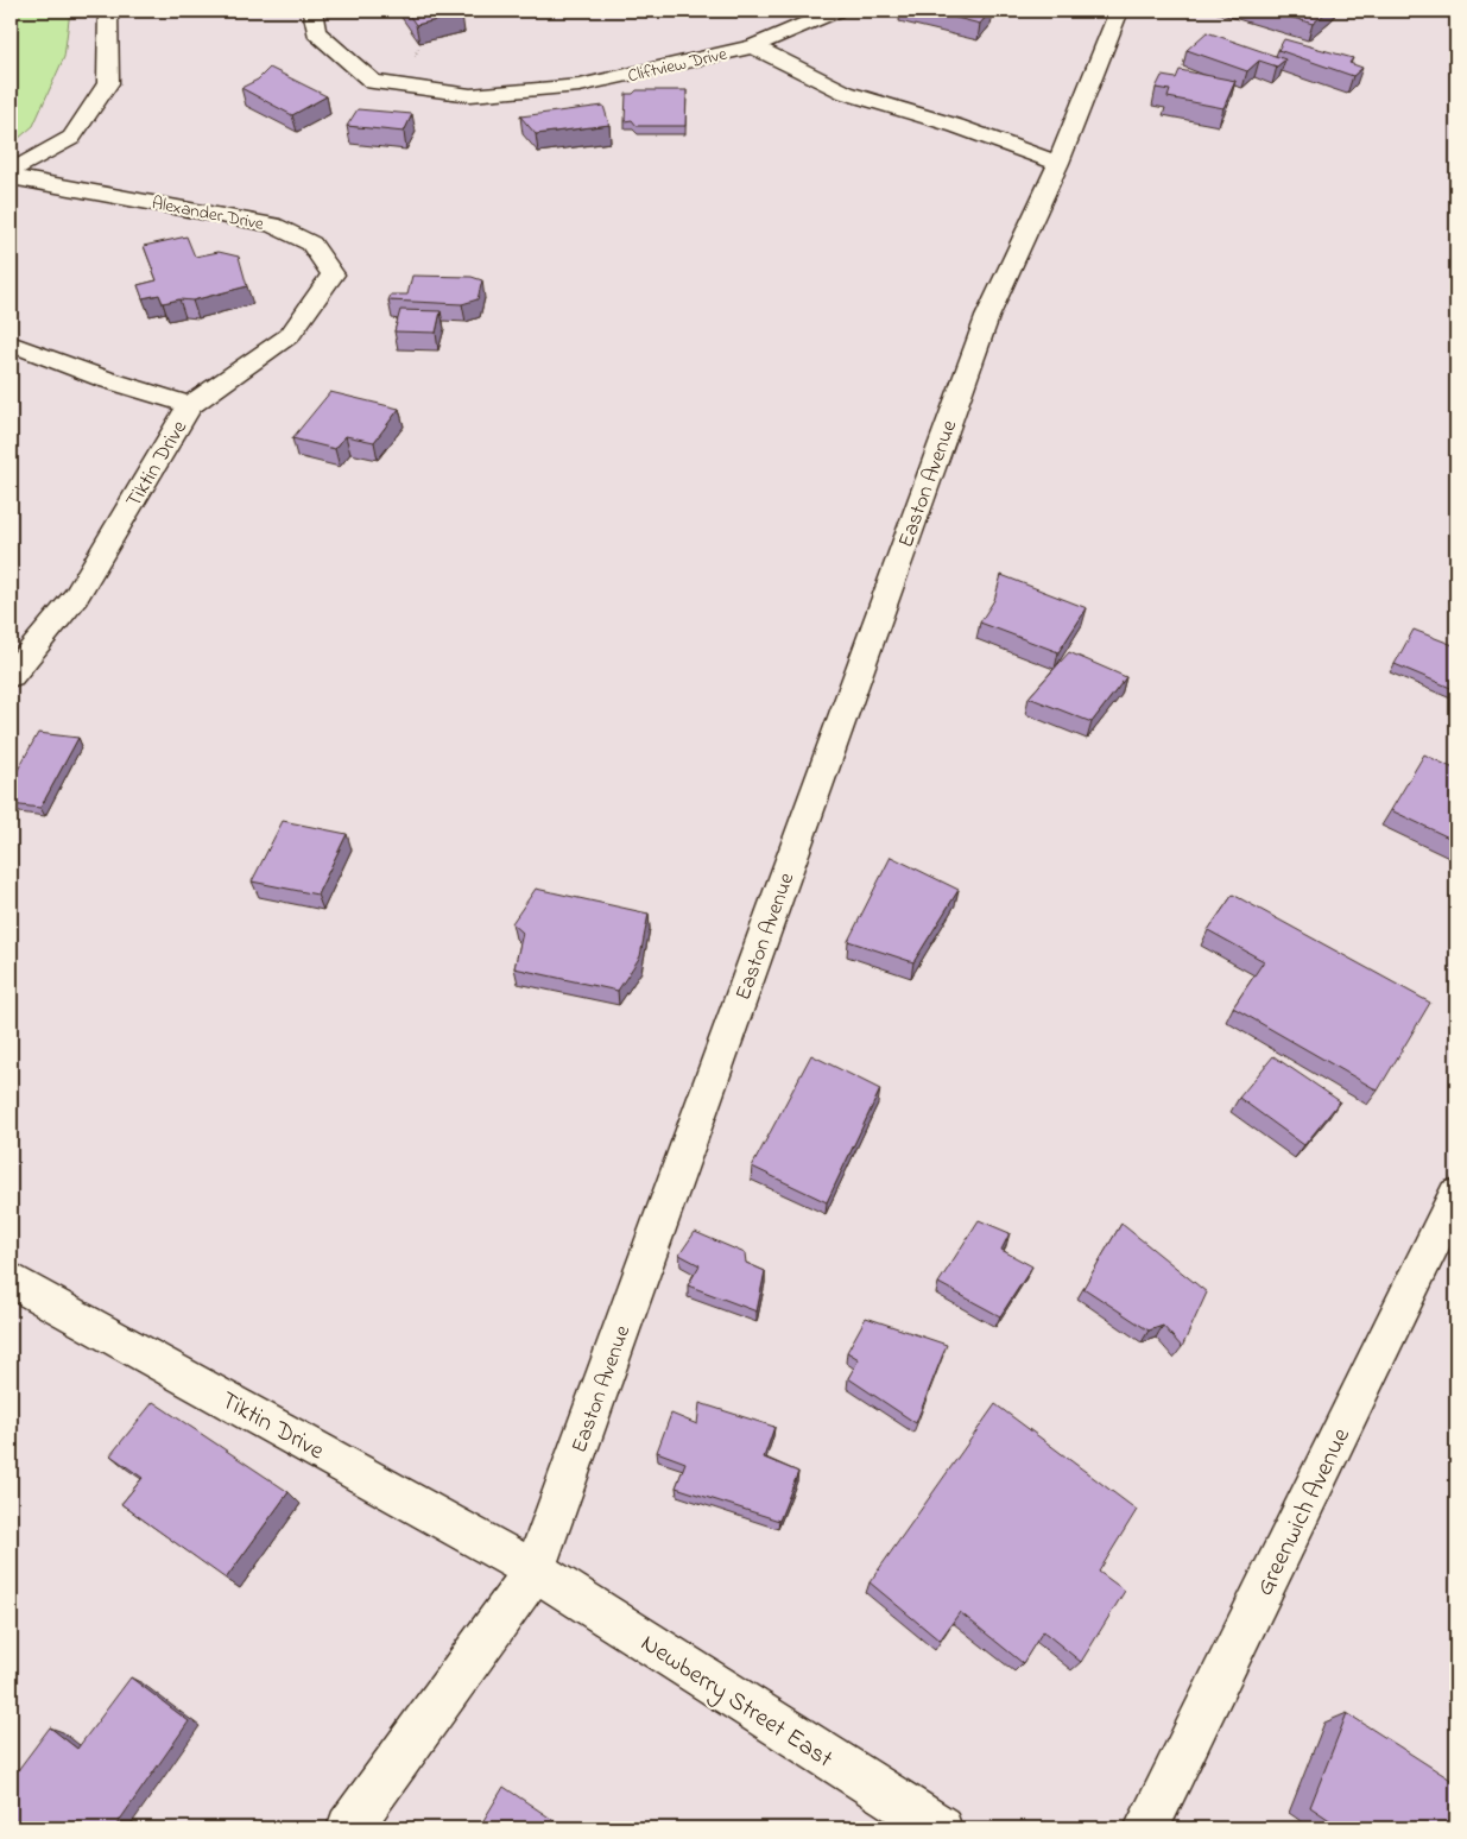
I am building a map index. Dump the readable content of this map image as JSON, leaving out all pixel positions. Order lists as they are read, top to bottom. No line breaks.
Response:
{"streets":{"street":["Cliftview Drive","Alexander Drive","Tiktin Drive","Easton Avenue","Greenwich Avenue","Newberry Street East"]},"crossings":[["Cliftview Drive","Easton Avenue"],["Alexander Drive","Tiktin Drive"],["Tiktin Drive","Easton Avenue"],["Tiktin Drive","Newberry Street East"],["Easton Avenue","Newberry Street East"]]}
